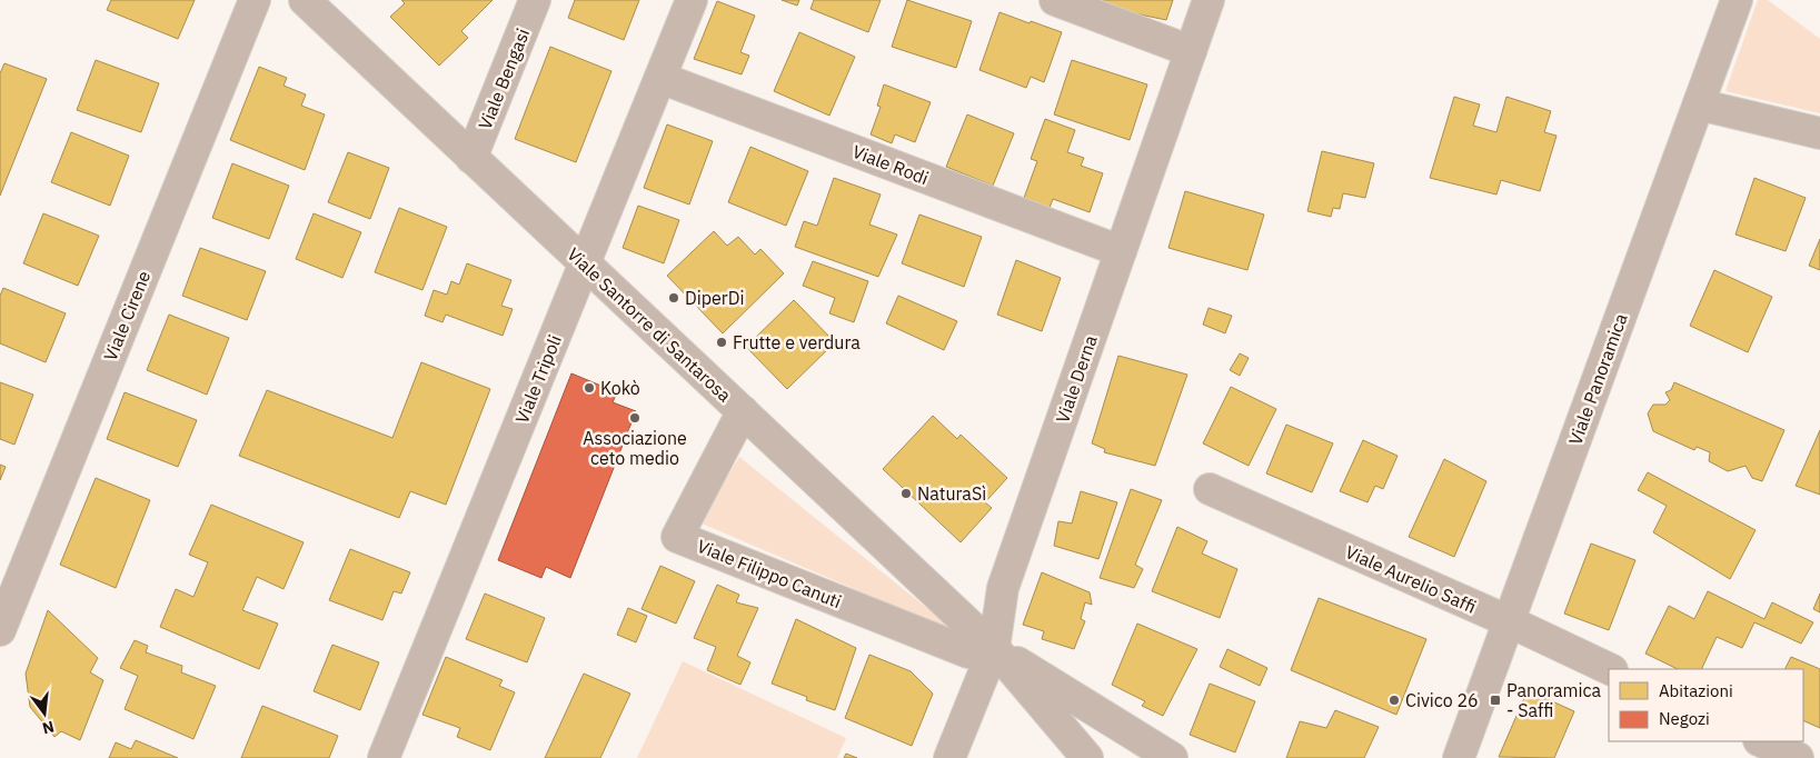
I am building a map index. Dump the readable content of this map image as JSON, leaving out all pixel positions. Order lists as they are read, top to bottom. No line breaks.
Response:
{"streets":{"street":["Viale Bengasi","Viale Rodi","Viale Cirene","Viale Santorre di Santarosa","Viale Tripoli","Viale Derna","Viale Panoramica","Viale Filippo Canuti","Viale Aurelio Saffi"]},"crossings":[["Viale Bengasi","Viale Santorre di Santarosa"],["Viale Rodi","Viale Tripoli"],["Viale Rodi","Viale Derna"],["Viale Santorre di Santarosa","Viale Tripoli"],["Viale Santorre di Santarosa","Viale Derna"],["Viale Santorre di Santarosa","Viale Filippo Canuti"],["Viale Derna","Viale Filippo Canuti"],["Viale Panoramica","Viale Aurelio Saffi"]],"places":{"other":["DiperDi","Frutte e verdura","Kokò","Associazione ceto medio","NaturaSì","Civico 26"],"transit":["Panoramica - Saffi"]},"legend":["Abitazioni","Negozi"],"north":"bottom"}
